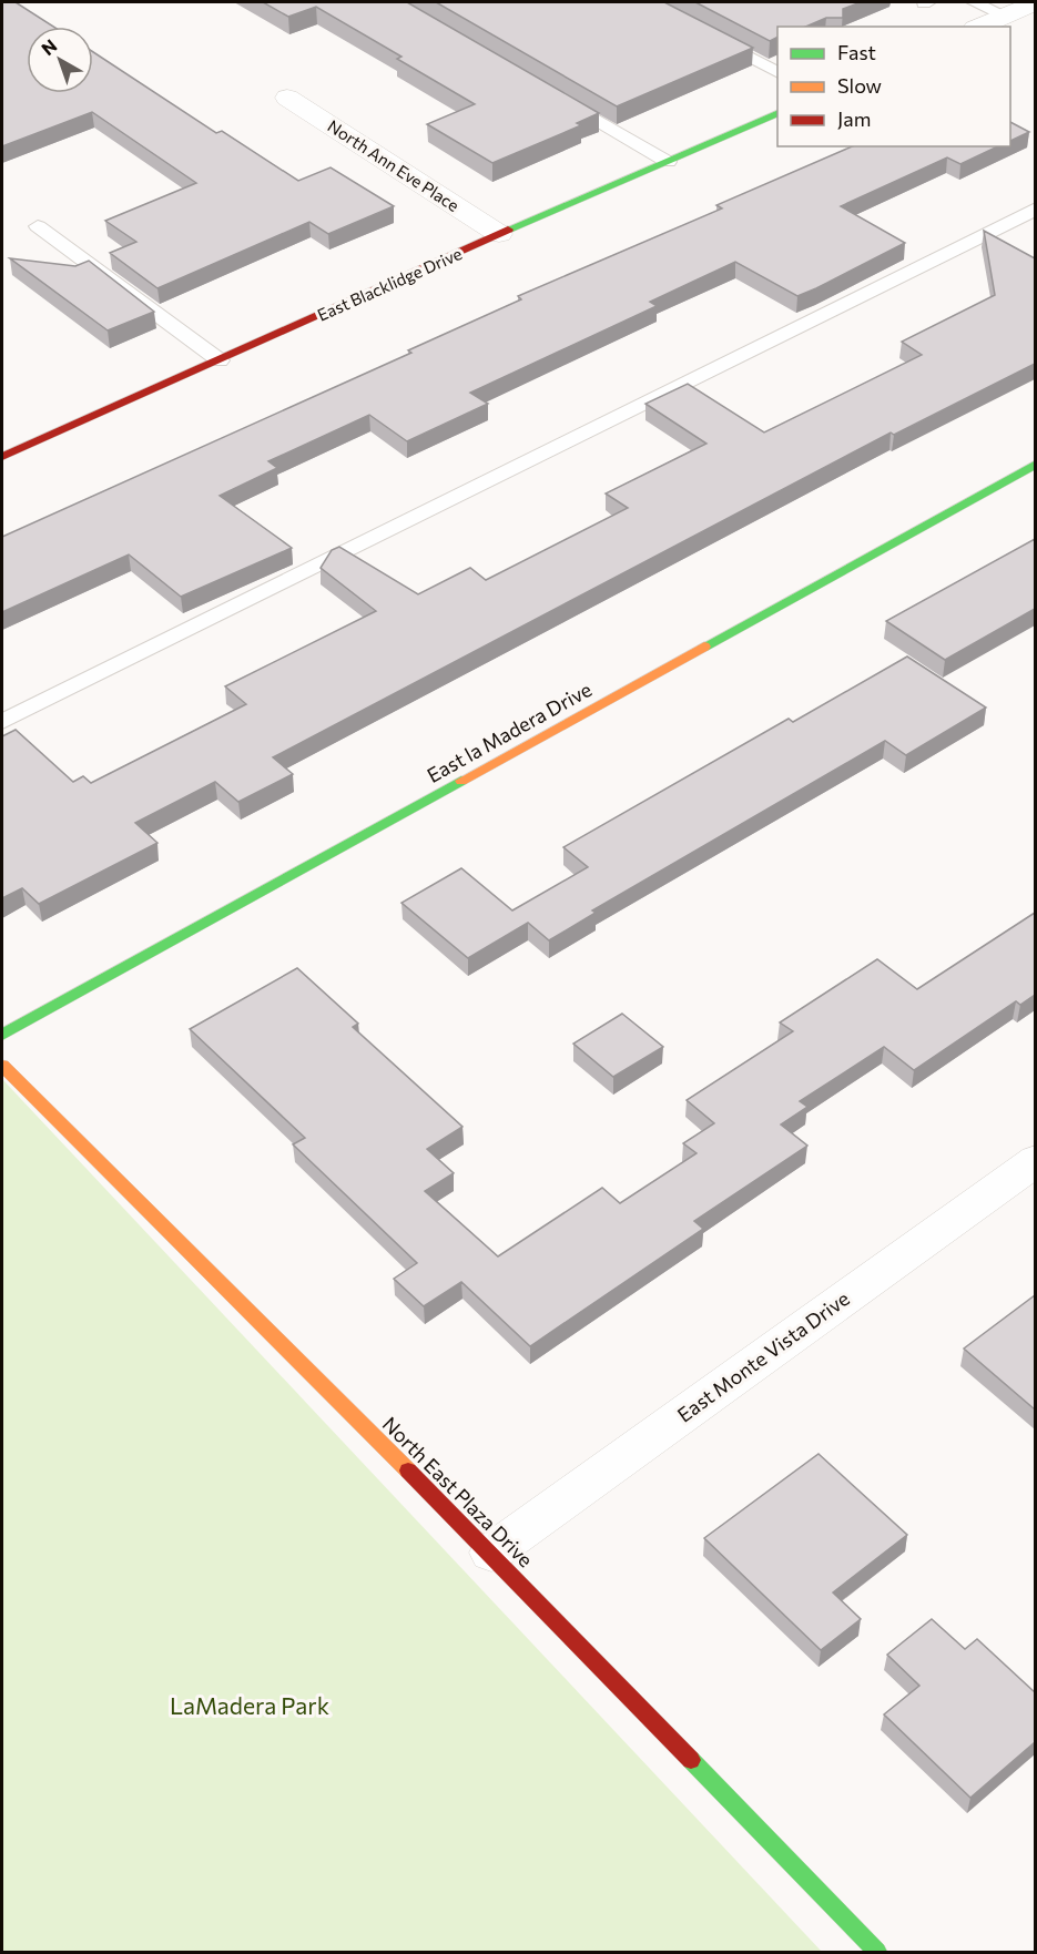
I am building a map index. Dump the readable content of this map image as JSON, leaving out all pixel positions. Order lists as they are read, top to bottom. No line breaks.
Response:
{"streets":{"street":["North Ann Eve Place","East Blacklidge Drive","East la Madera Drive","East Monte Vista Drive","North East Plaza Drive"]},"crossings":[["North Ann Eve Place","East Blacklidge Drive"],["East Monte Vista Drive","North East Plaza Drive"]],"parks":["LaMadera Park"],"legend":["Fast","Slow","Jam"],"north":"top left"}
